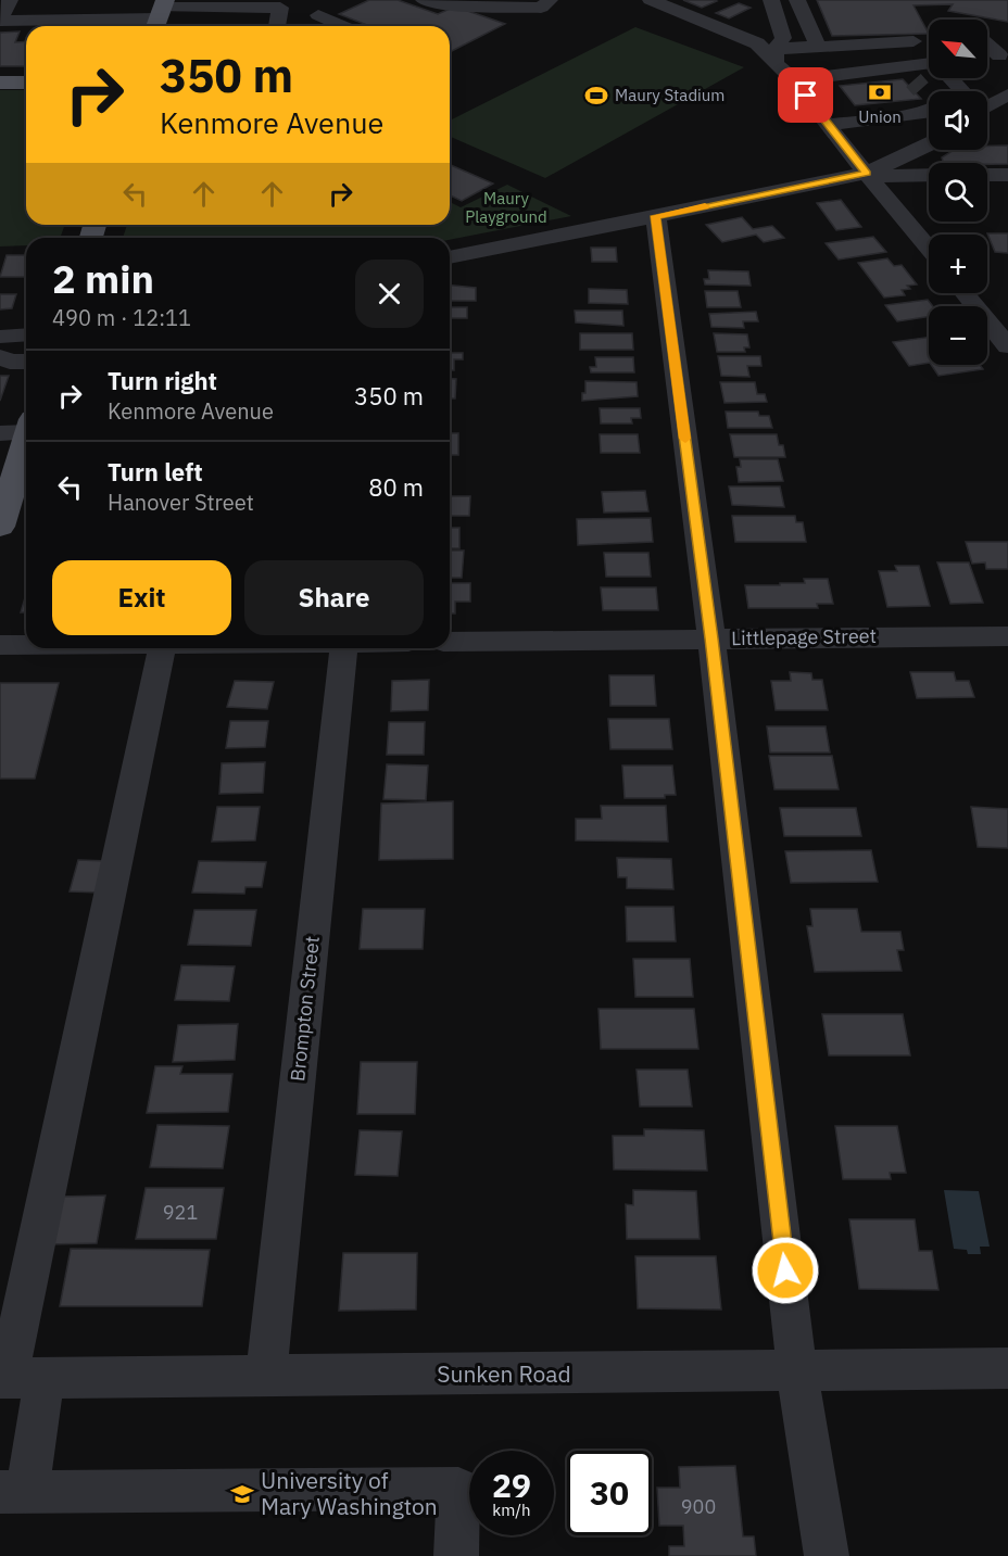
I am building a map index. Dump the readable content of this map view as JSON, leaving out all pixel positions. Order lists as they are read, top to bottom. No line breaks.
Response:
{"streets":{"street":["Littlepage Street","Brompton Street","Sunken Road"]},"crossings":[["Brompton Street","Sunken Road"]],"parks":["Maury Playground"],"places":{"bank":["Union"],"sports":["Maury Stadium"],"school or university":["University of Mary Washington"]},"house_numbers":["921","900"],"north":"top left","page":{"map_buttons":["+","−"],"turn":["350 m","Kenmore Avenue"],"heading":["2 min","490 m · 12:11"],"list":[{"name":"Turn right","note":"Kenmore Avenue","value":"350 m"},{"name":"Turn left","note":"Hanover Street","value":"80 m"}],"buttons":["Exit","Share"],"speed":"29 km/h","limit":"30"}}
